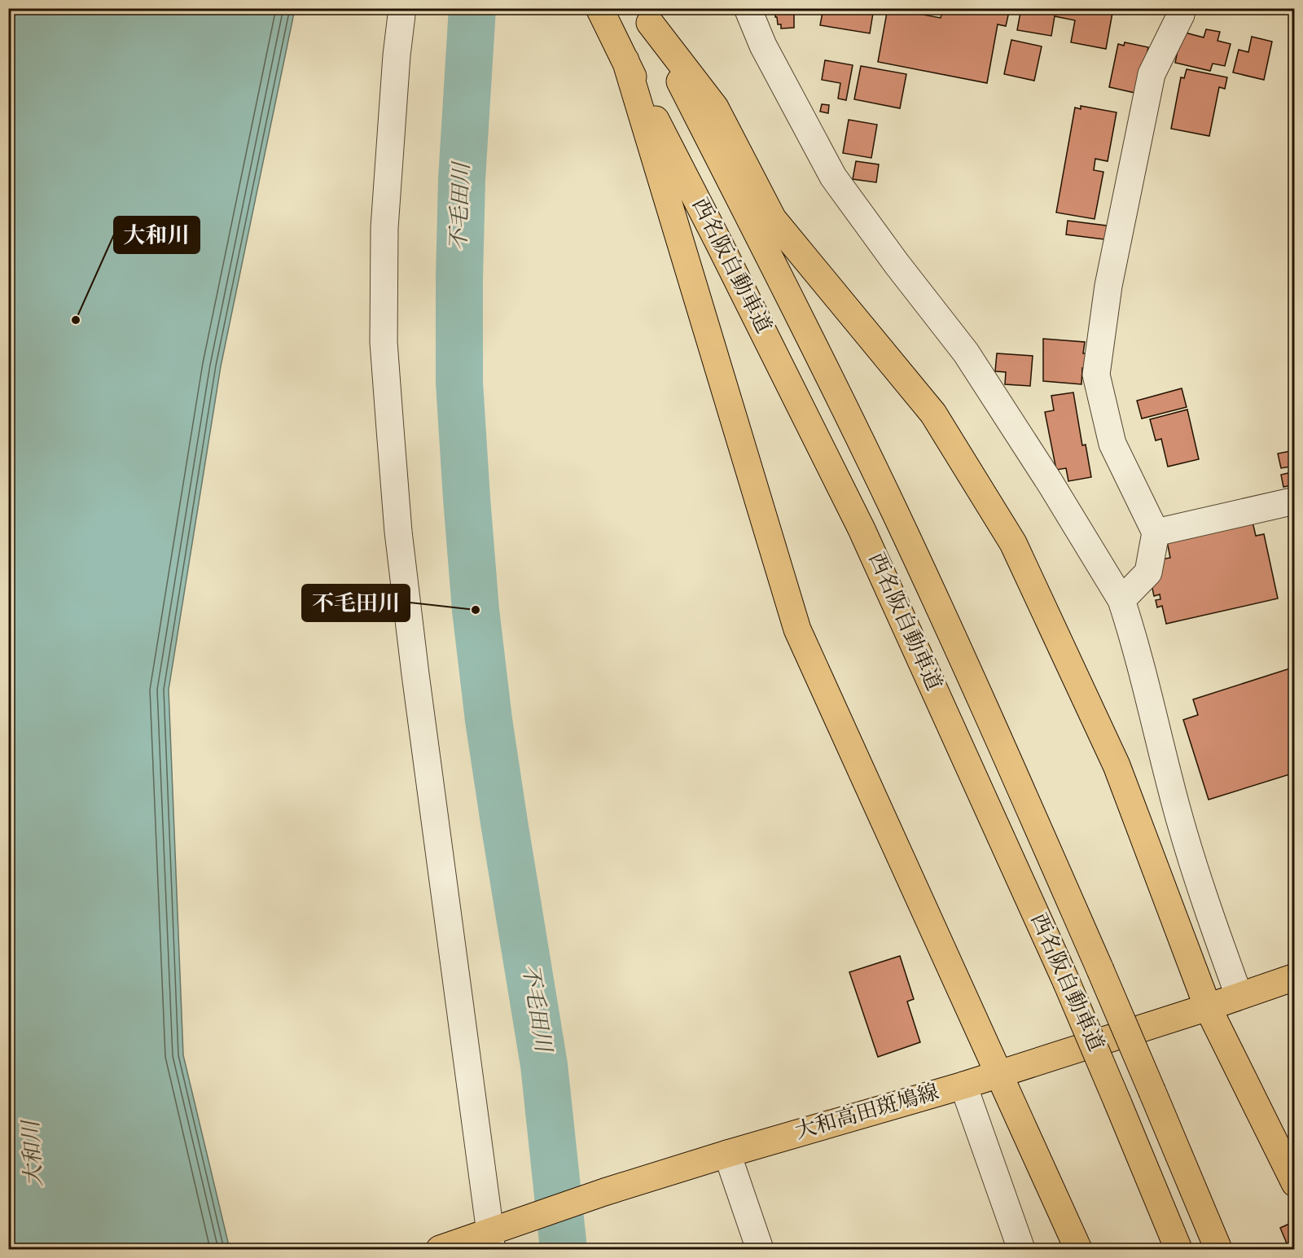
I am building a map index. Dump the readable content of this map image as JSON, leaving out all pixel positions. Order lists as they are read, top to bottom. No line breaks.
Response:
{"streets":{"main road":["西名阪自動車道","大和高田斑鳩線"]},"water":["不毛田川","大和川"],"places":["大和川","不毛田川"]}
